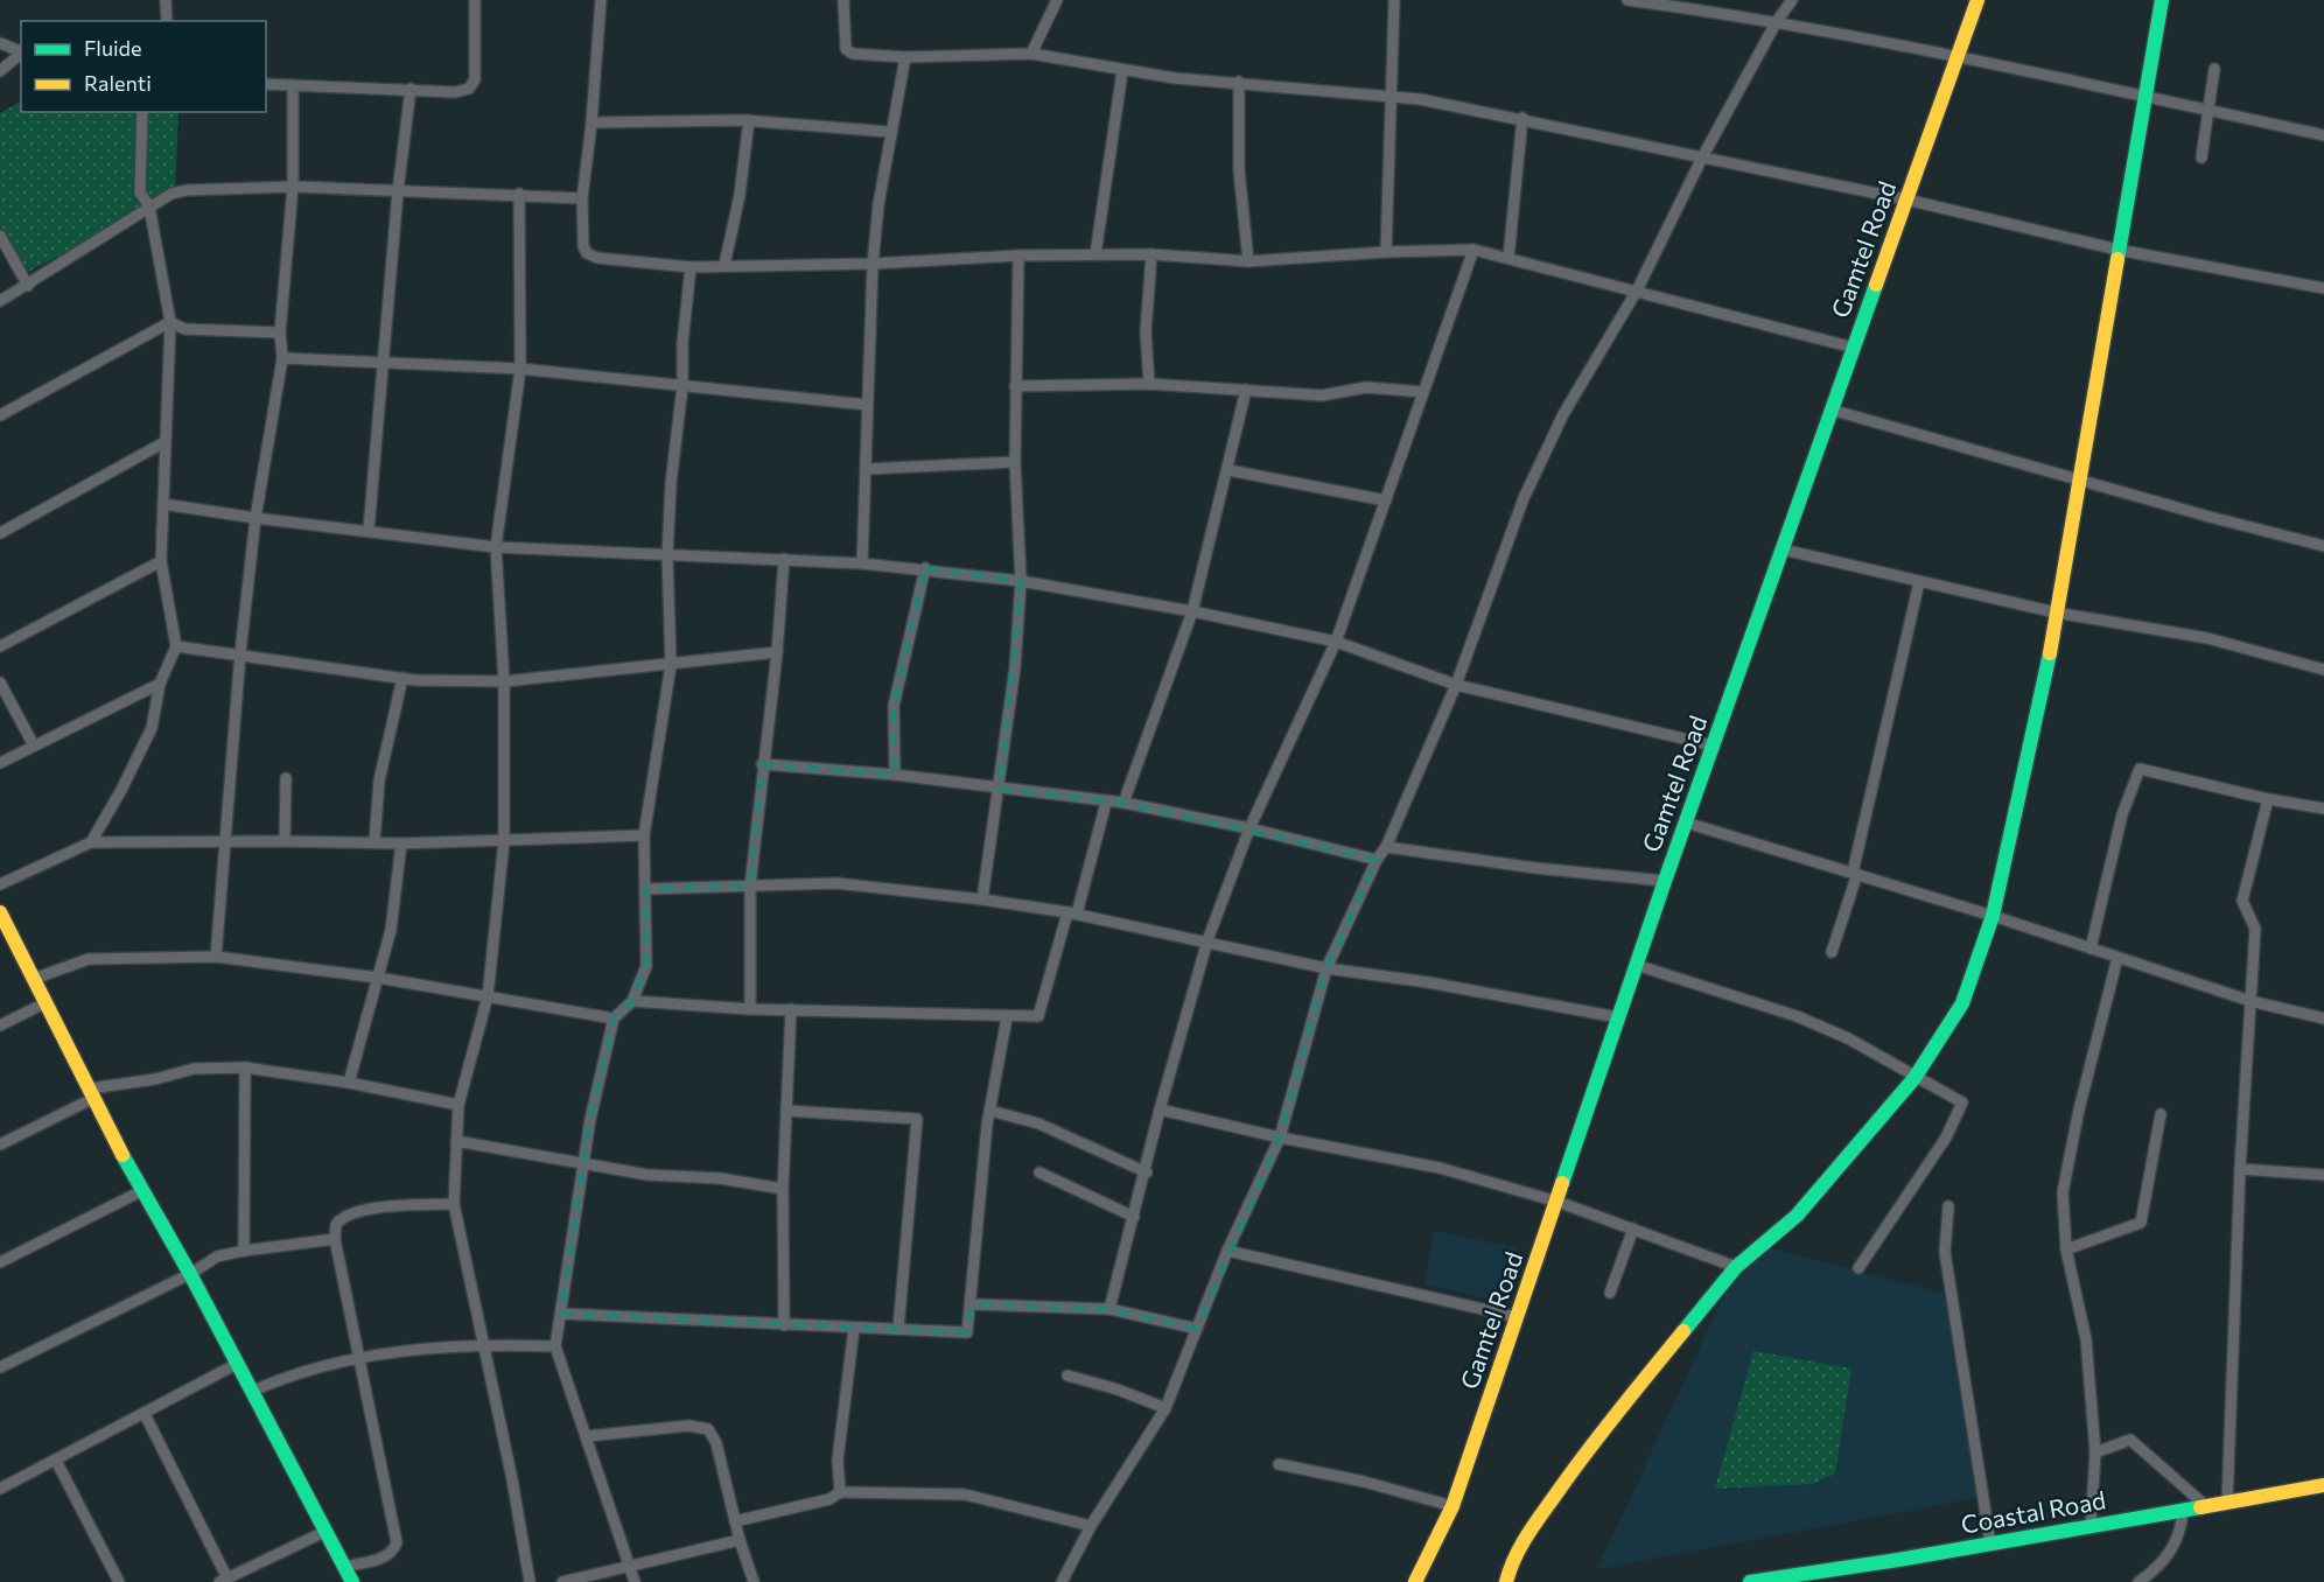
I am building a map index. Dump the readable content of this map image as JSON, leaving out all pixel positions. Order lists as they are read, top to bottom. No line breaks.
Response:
{"streets":{"street":["Gamtel Road","Coastal Road"]},"legend":["Fluide","Ralenti"]}
